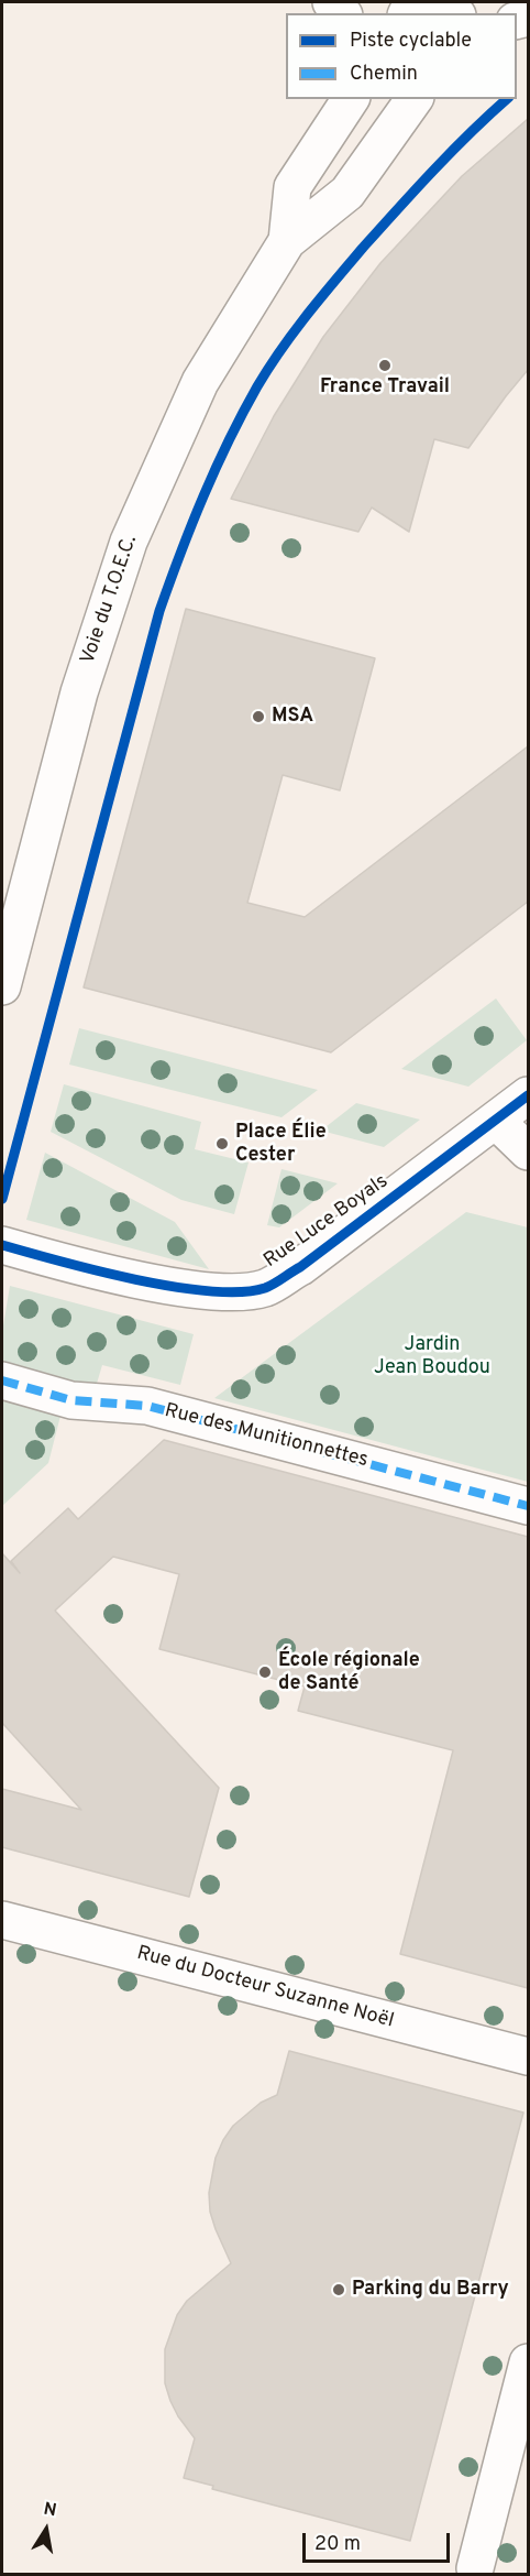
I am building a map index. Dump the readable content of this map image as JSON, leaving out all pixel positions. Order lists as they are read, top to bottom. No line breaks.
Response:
{"streets":{"main road":["Voie du T.O.E.C.","Rue Luce Boyals","Rue des Munitionnettes","Rue du Docteur Suzanne Noël"]},"parks":["Jardin Jean Boudou"],"places":["France Travail","MSA","Place Élie Cester","École régionale de Santé","Parking du Barry"],"legend":["Piste cyclable","Chemin"],"scale_bar":"20 m","north":"top"}
